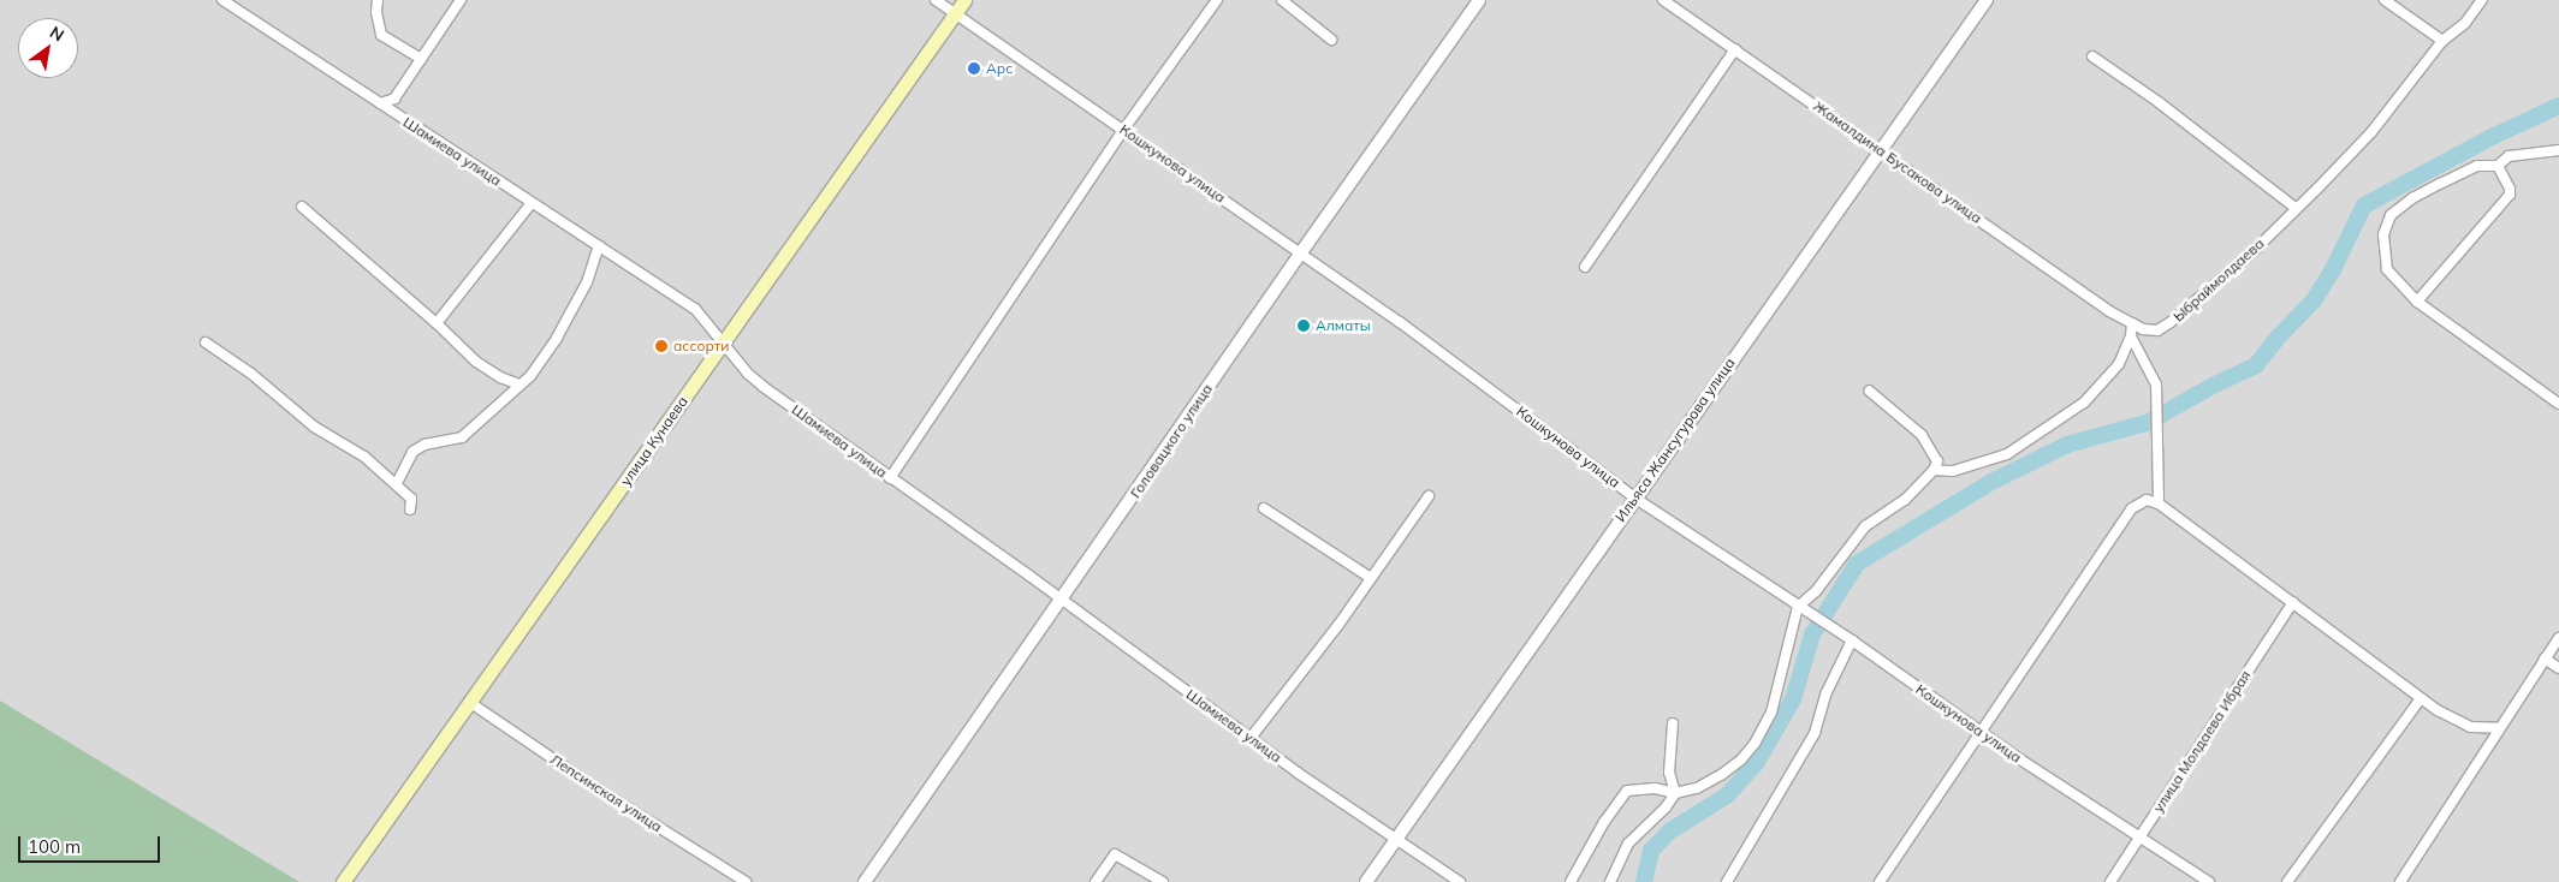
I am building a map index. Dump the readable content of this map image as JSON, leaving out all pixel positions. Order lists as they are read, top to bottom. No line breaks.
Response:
{"streets":{"main road":["улица Кунаева"],"street":["Шамиева улица","Жамалдина Бусакова улица","Кошкунова улица","Ыбраймолдаева","Ильяса Жансугурова улица","Головацкого улица","улица Молдаева Ибрая","Лепсинская улица"]},"crossings":[["Шамиева улица","Ильяса Жансугурова улица"],["Шамиева улица","улица Кунаева"],["Шамиева улица","Головацкого улица"],["Жамалдина Бусакова улица","Ыбраймолдаева"],["Жамалдина Бусакова улица","Ильяса Жансугурова улица"],["Кошкунова улица","Ильяса Жансугурова улица"],["Кошкунова улица","улица Кунаева"],["Кошкунова улица","Головацкого улица"],["Кошкунова улица","улица Молдаева Ибрая"],["улица Кунаева","Лепсинская улица"]],"places":["Арс","Алматы","ассорти"],"scale_bar":"100 m","north":"top right"}
